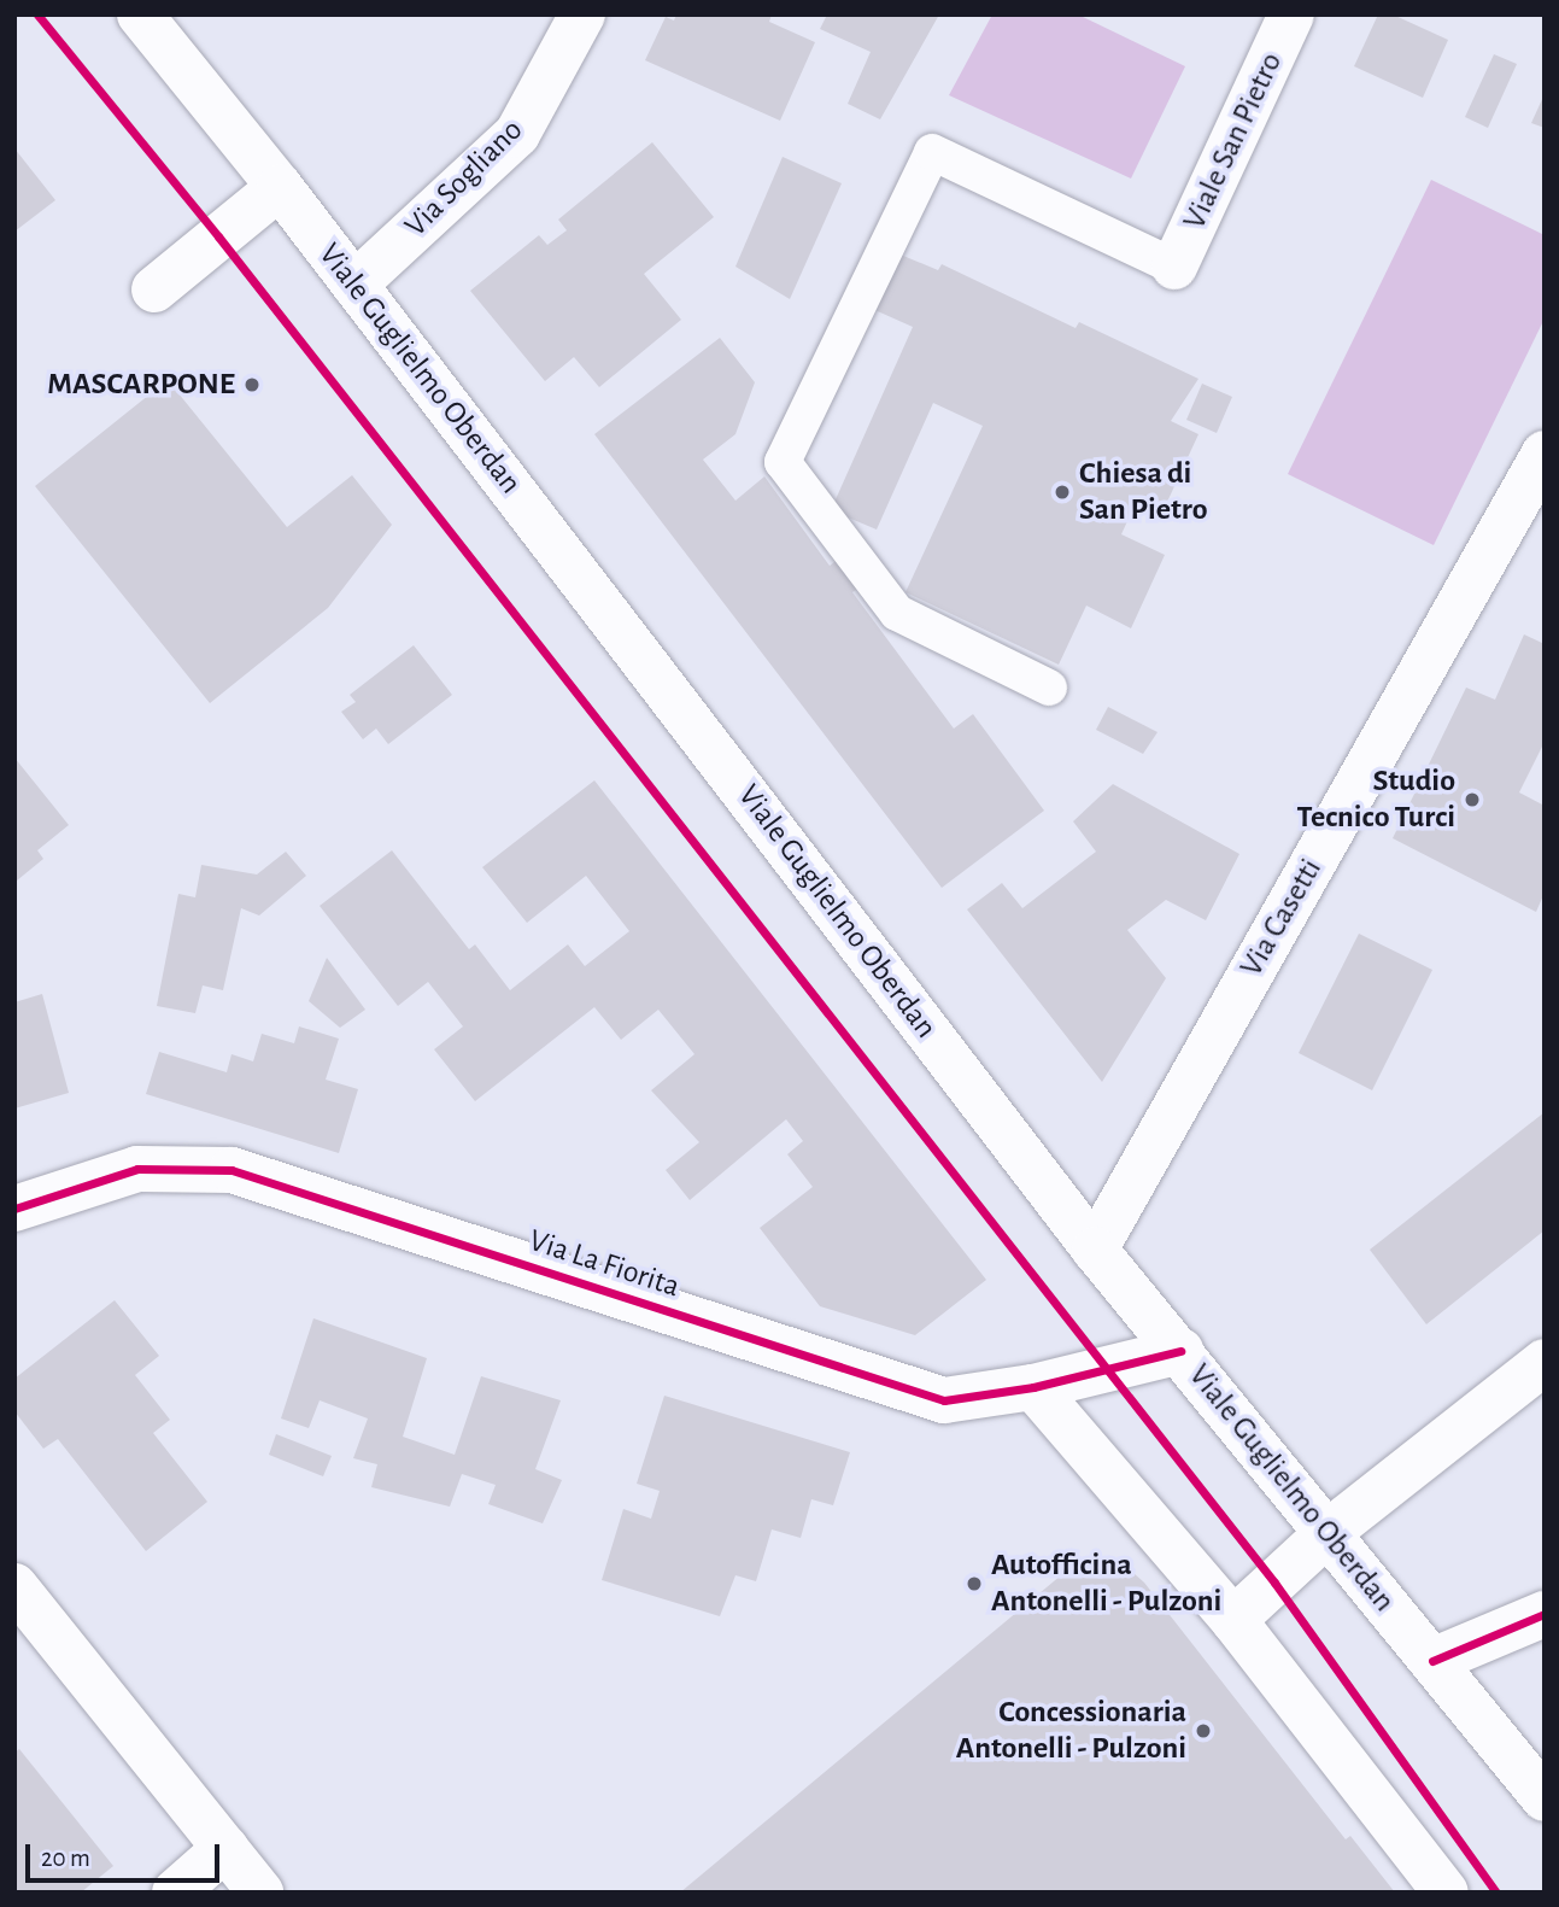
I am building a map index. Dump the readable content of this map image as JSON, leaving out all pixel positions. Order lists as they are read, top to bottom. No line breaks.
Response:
{"streets":{"street":["Viale San Pietro","Via Sogliano","Viale Guglielmo Oberdan","Via Casetti","Via La Fiorita"]},"crossings":[["Via Sogliano","Viale Guglielmo Oberdan"],["Viale Guglielmo Oberdan","Via Casetti"],["Viale Guglielmo Oberdan","Via La Fiorita"]],"places":["MASCARPONE","Chiesa di San Pietro","Studio Tecnico Turci","Autofficina Antonelli - Pulzoni","Concessionaria Antonelli - Pulzoni"],"scale_bar":"20 m"}
